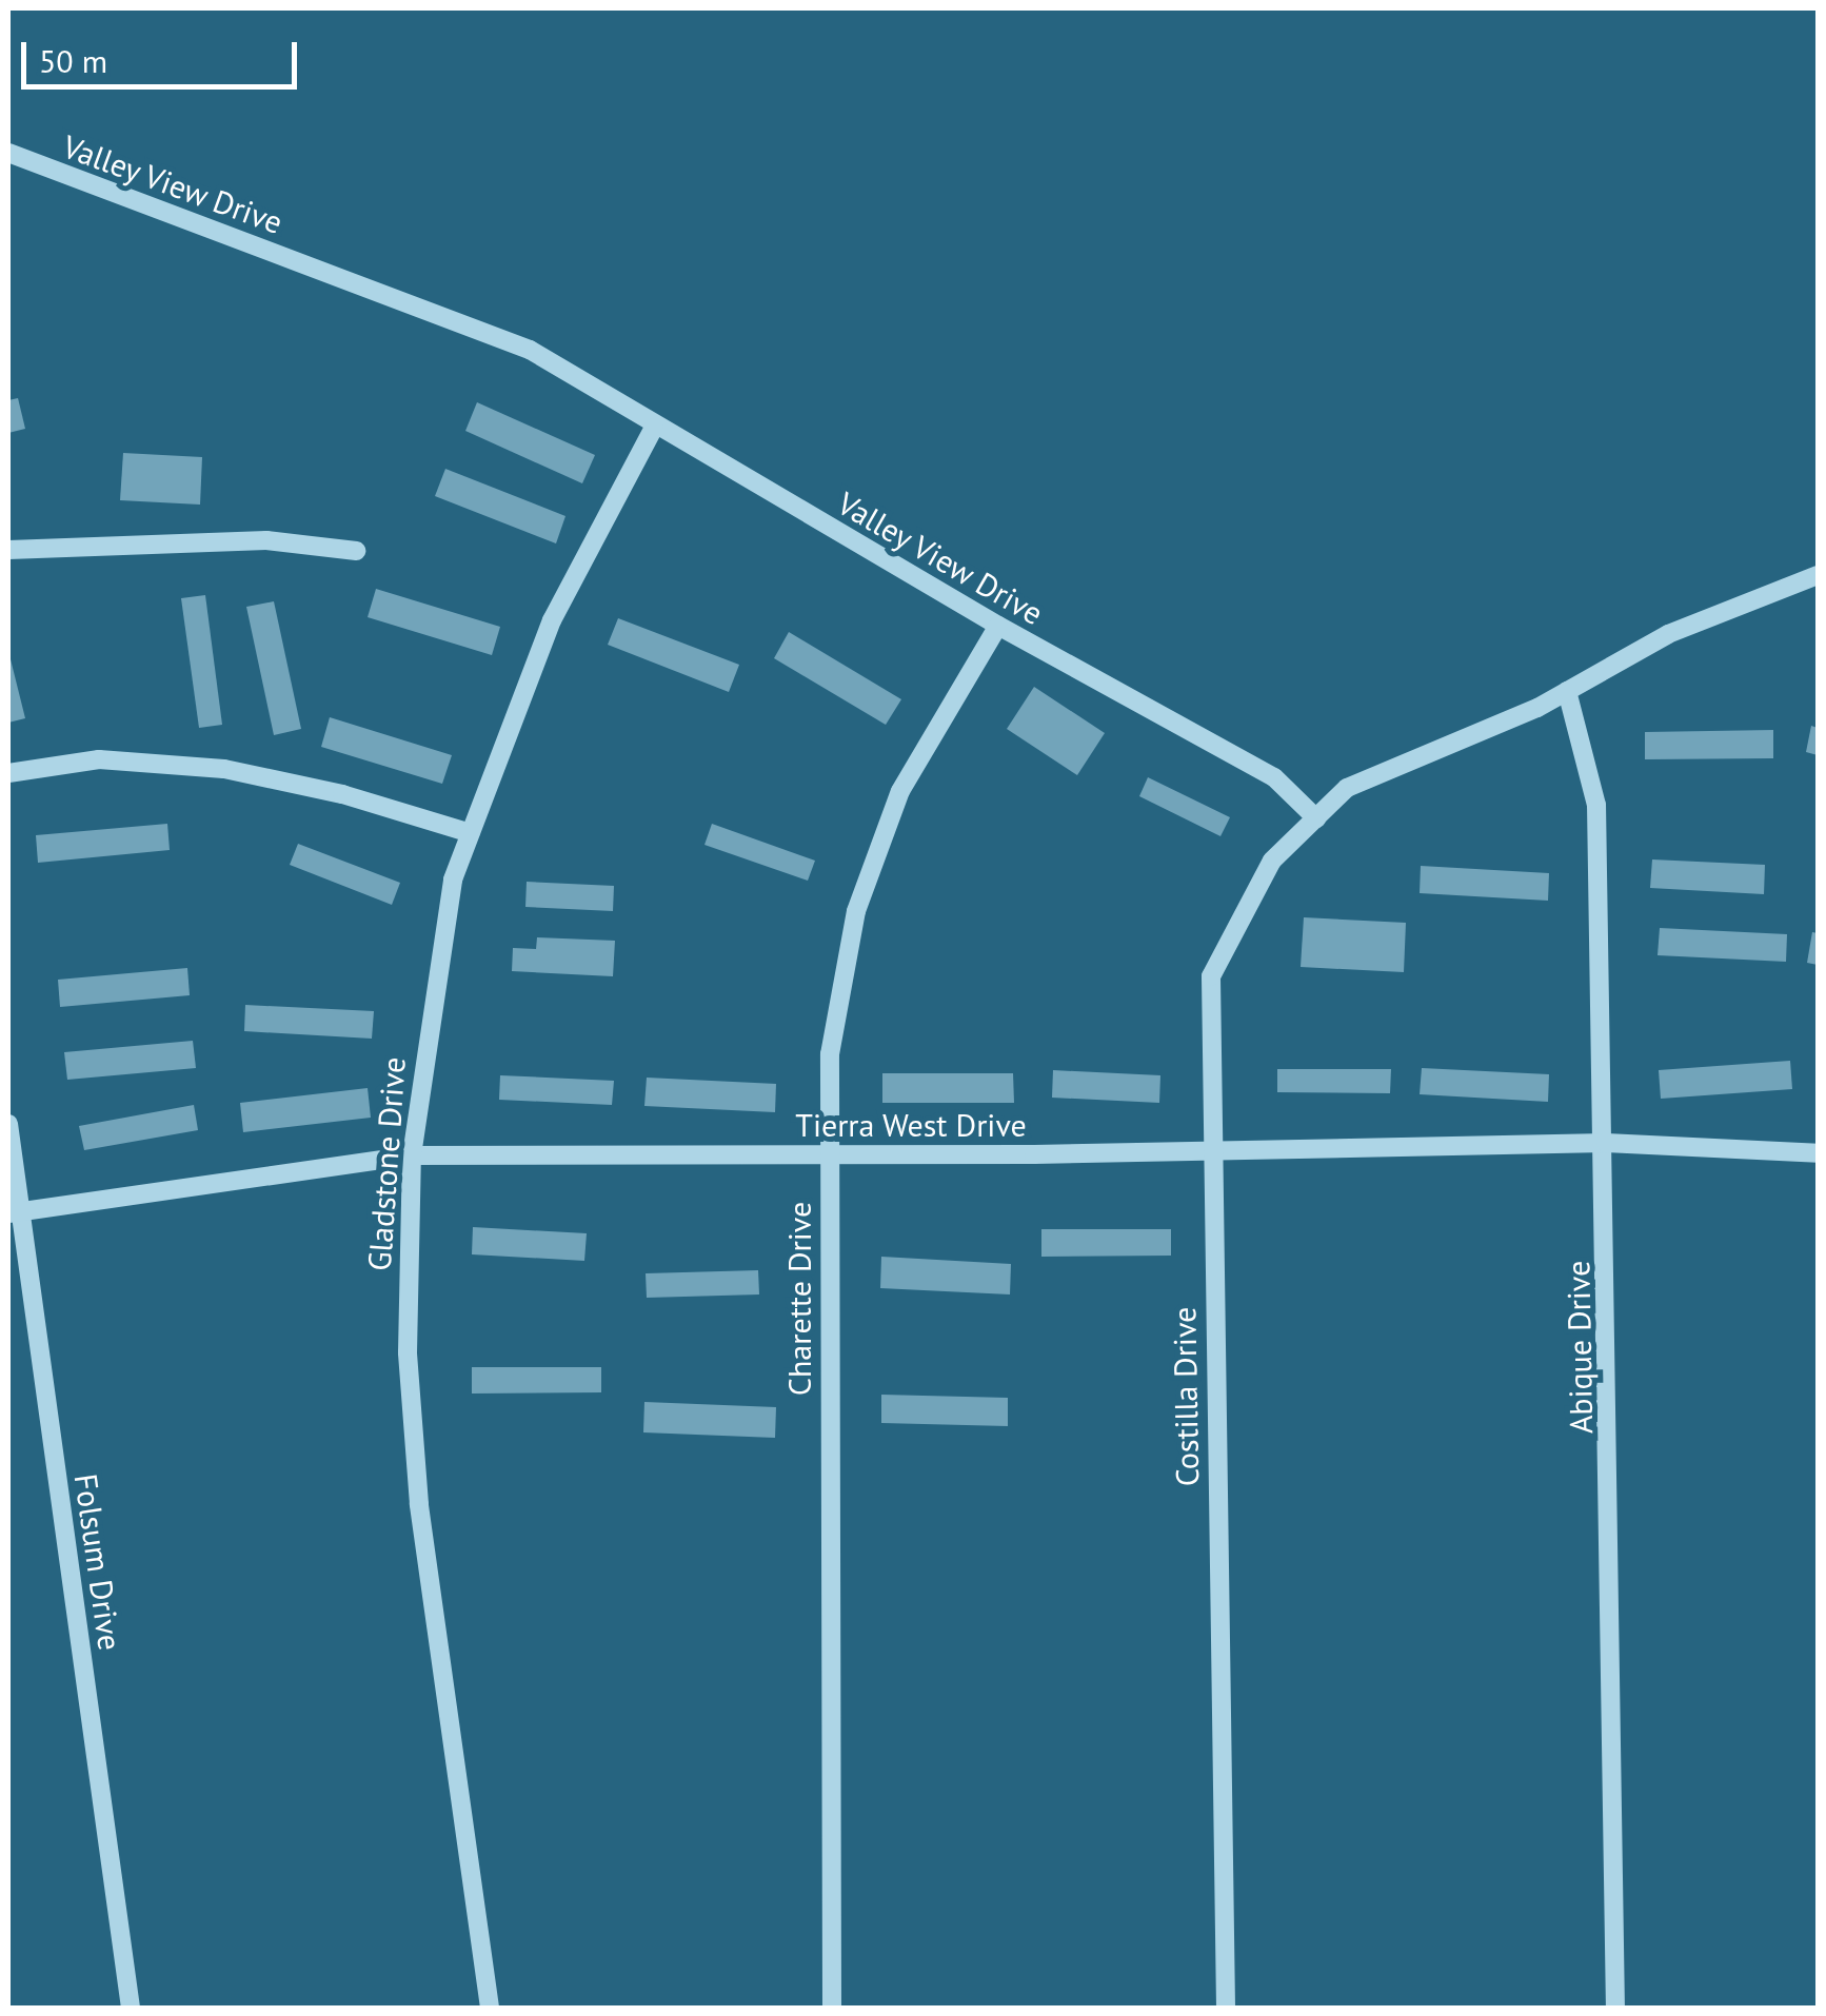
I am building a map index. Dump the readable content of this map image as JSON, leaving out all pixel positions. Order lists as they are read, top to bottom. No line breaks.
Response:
{"streets":{"street":["Valley View Drive","Tierra West Drive","Gladstone Drive","Charette Drive","Abique Drive","Costilla Drive","Folsum Drive"]},"crossings":[["Valley View Drive","Gladstone Drive"],["Valley View Drive","Charette Drive"],["Valley View Drive","Costilla Drive"],["Tierra West Drive","Gladstone Drive"],["Tierra West Drive","Charette Drive"],["Tierra West Drive","Abique Drive"],["Tierra West Drive","Costilla Drive"],["Tierra West Drive","Folsum Drive"]],"scale_bar":"50 m"}
